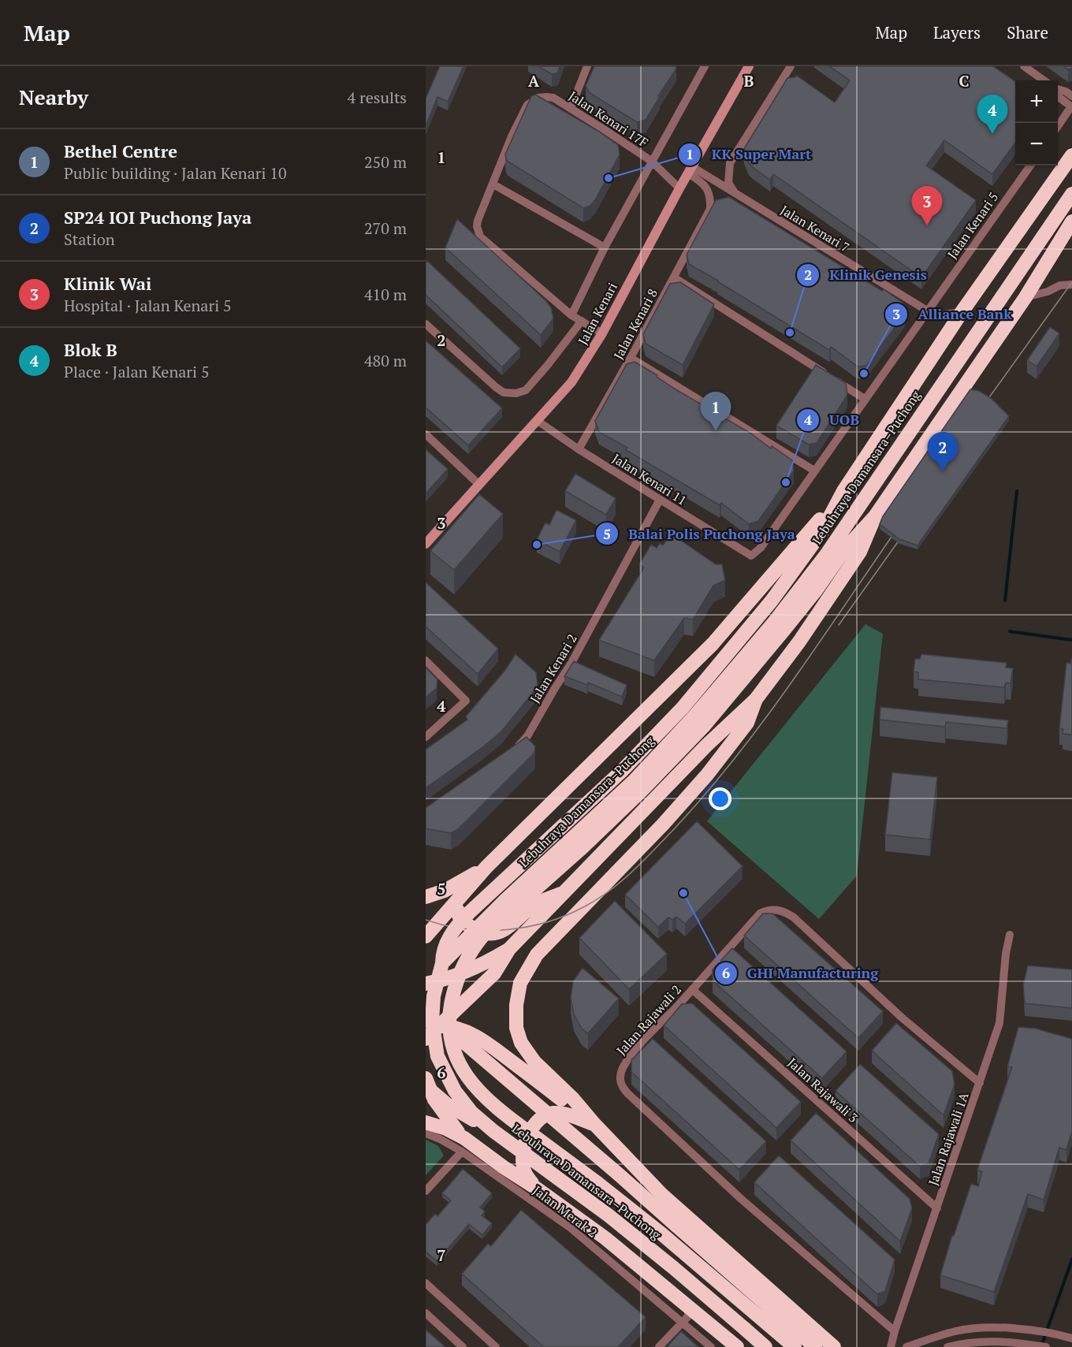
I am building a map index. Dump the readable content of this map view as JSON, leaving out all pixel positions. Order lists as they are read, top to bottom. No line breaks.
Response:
{"streets":{"highway":["Lebuhraya Damansara–Puchong"],"street":["Jalan Kenari 17F","Jalan Kenari 5","Jalan Kenari 7","Jalan Kenari","Jalan Kenari 8","Jalan Kenari 11","Jalan Kenari 2","Jalan Rajawali 2","Jalan Rajawali 3","Jalan Rajawali 1A","Jalan Merak 2"]},"crossings":[["Jalan Kenari 17F","Jalan Kenari"],["Jalan Kenari 5","Jalan Kenari 7"],["Jalan Kenari 5","Jalan Kenari 11"],["Jalan Kenari 7","Jalan Kenari"],["Jalan Kenari","Jalan Kenari 11"],["Jalan Kenari 8","Jalan Kenari 11"],["Jalan Kenari 11","Jalan Kenari 2"],["Jalan Rajawali 2","Jalan Rajawali 3"],["Jalan Rajawali 2","Jalan Rajawali 1A"],["Jalan Rajawali 3","Jalan Rajawali 1A"]],"places":["KK Super Mart","Klinik Genesis","Alliance Bank","UOB","Balai Polis Puchong Jaya","GHI Manufacturing"],"page":{"header":"Map","nav":["Map","Layers","Share"],"heading":["Nearby","4 results"],"map_buttons":["+","−"],"pins":["4","3","1","2"],"list":[{"mark":"1","name":"Bethel Centre","note":"Public building · Jalan Kenari 10","value":"250 m"},{"mark":"2","name":"SP24 IOI Puchong Jaya","note":"Station","value":"270 m"},{"mark":"3","name":"Klinik Wai","note":"Hospital · Jalan Kenari 5","value":"410 m"},{"mark":"4","name":"Blok B","note":"Place · Jalan Kenari 5","value":"480 m"}]},"grid":{"columns":["A","B","C"],"rows":["1","2","3","4","5","6","7"]}}
